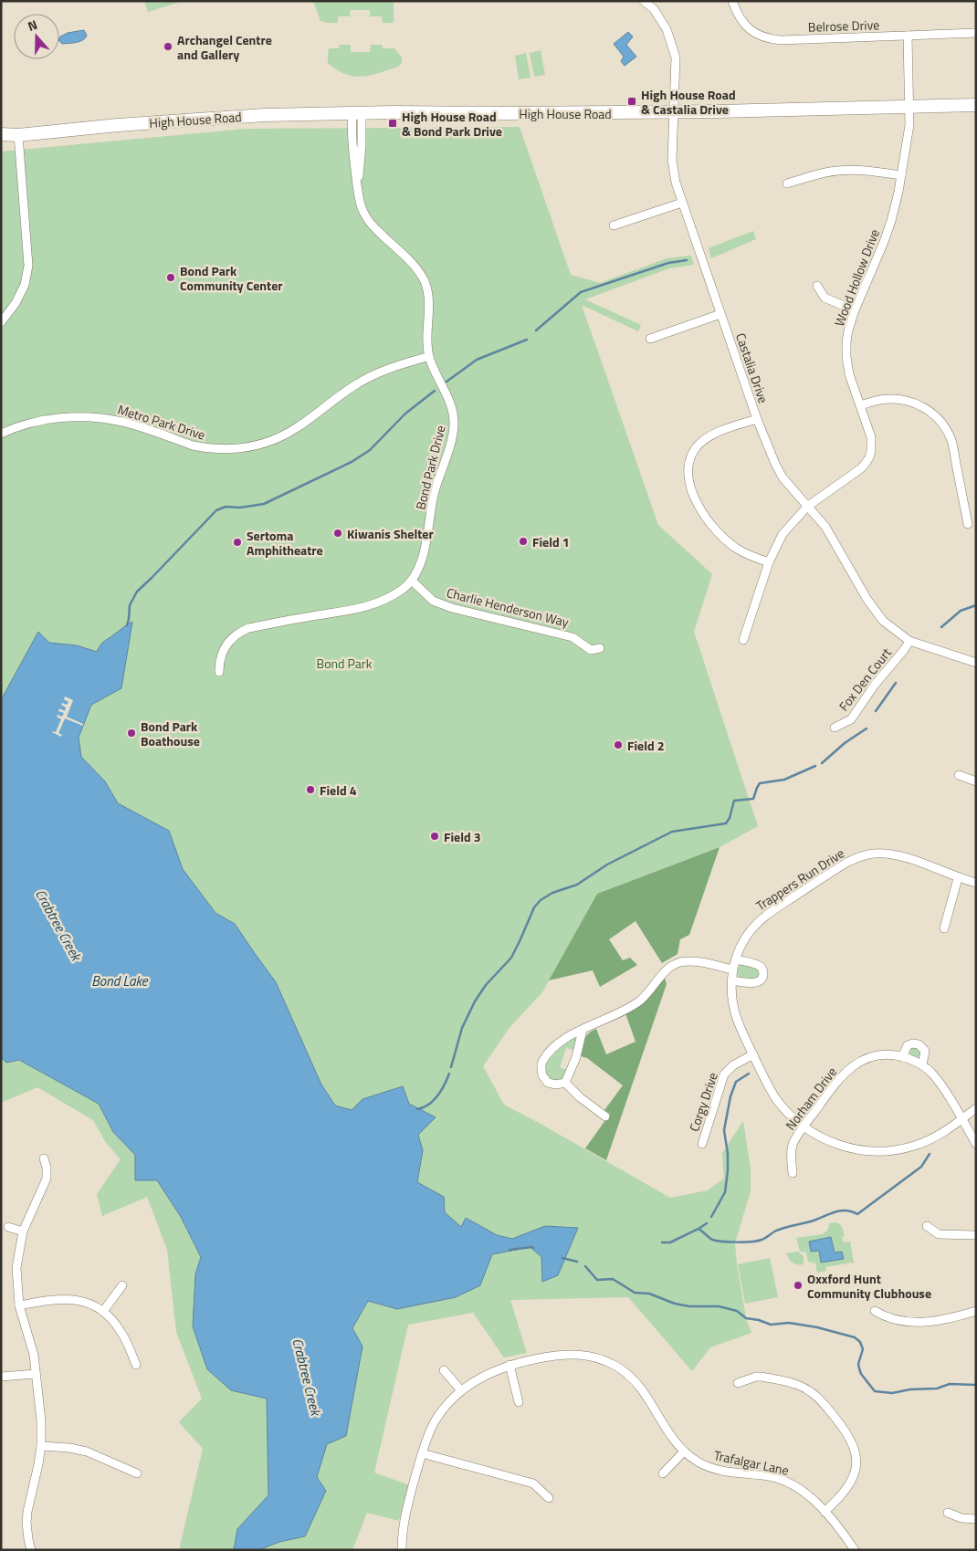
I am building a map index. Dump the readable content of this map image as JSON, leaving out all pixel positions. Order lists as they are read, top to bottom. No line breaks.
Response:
{"streets":{"main road":["High House Road"],"street":["Belrose Drive","Wood Hollow Drive","Castalia Drive","Metro Park Drive","Bond Park Drive","Charlie Henderson Way","Fox Den Court","Trappers Run Drive","Norham Drive","Corgy Drive","Trafalgar Lane"]},"crossings":[["Belrose Drive","Wood Hollow Drive"],["High House Road","Wood Hollow Drive"],["High House Road","Castalia Drive"],["High House Road","Bond Park Drive"],["Wood Hollow Drive","Castalia Drive"],["Castalia Drive","Fox Den Court"],["Metro Park Drive","Bond Park Drive"],["Bond Park Drive","Charlie Henderson Way"],["Trappers Run Drive","Norham Drive"],["Trappers Run Drive","Corgy Drive"]],"water":["Crabtree Creek","Bond Lake"],"parks":["Bond Park"],"places":{"other":["Archangel Centre and Gallery","Bond Park Community Center","Kiwanis Shelter","Field 1","Sertoma Amphitheatre","Bond Park Boathouse","Field 2","Field 4","Field 3","Oxxford Hunt Community Clubhouse"],"transit":["High House Road & Castalia Drive","High House Road & Bond Park Drive"]},"north":"top"}
